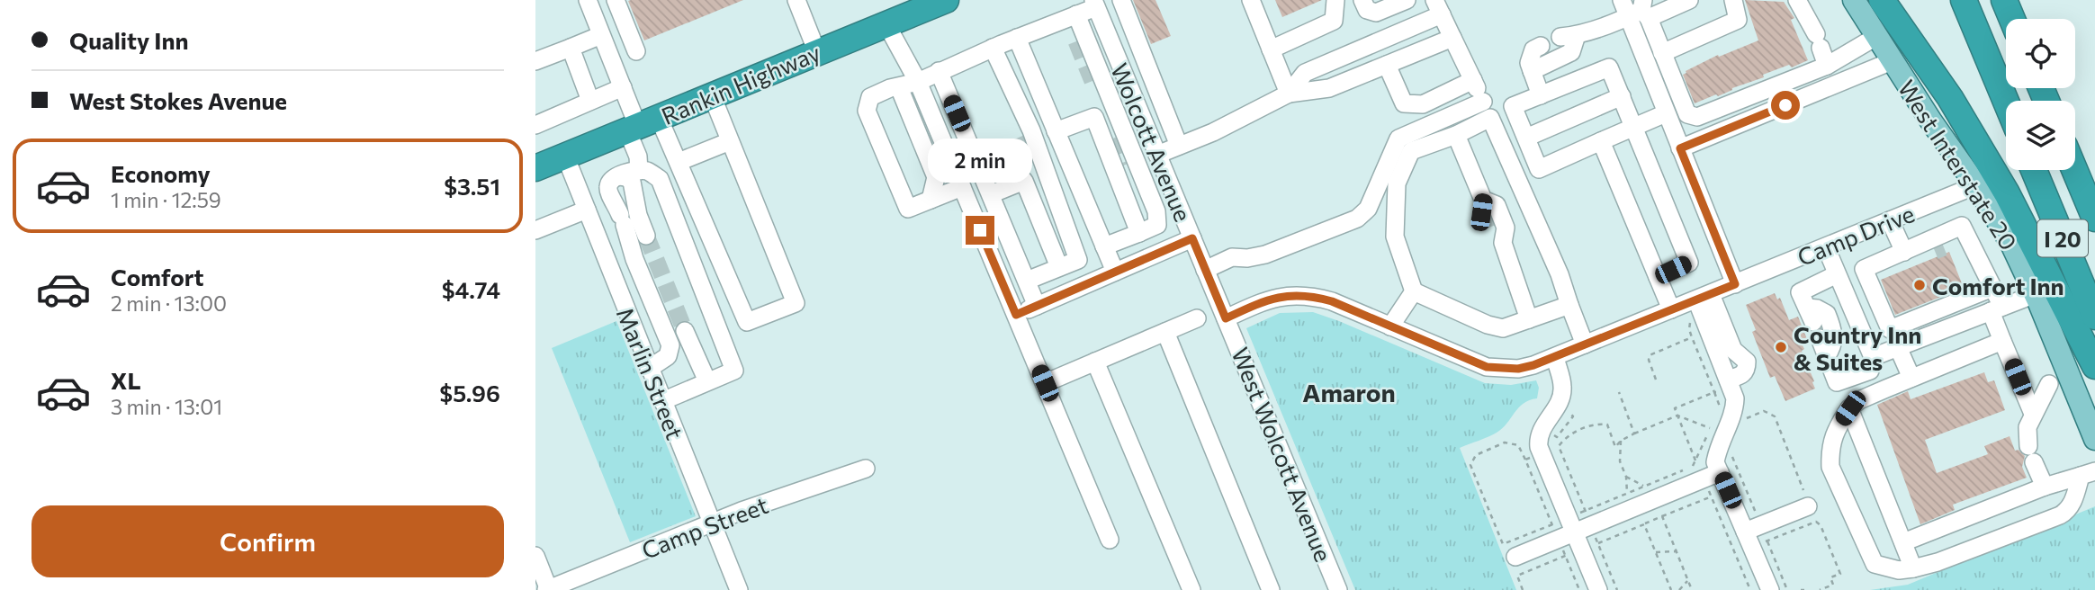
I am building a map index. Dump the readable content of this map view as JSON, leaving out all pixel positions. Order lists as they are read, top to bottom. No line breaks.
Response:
{"streets":{"highway":["Rankin Highway","I 20"],"main road":["West Interstate 20"],"street":["Wolcott Avenue","Camp Drive","Marlin Street","West Wolcott Avenue","Camp Street"]},"crossings":[["Rankin Highway","Marlin Street"],["Wolcott Avenue","Camp Drive"],["Wolcott Avenue","West Wolcott Avenue"],["West Interstate 20","Camp Drive"],["Camp Drive","West Wolcott Avenue"],["Marlin Street","Camp Street"]],"districts":["Amaron"],"places":["Comfort Inn","Country Inn & Suites"],"page":{"banner":["Quality Inn","West Stokes Avenue"],"list":[{"name":"Economy","note":"1 min · 12:59","value":"$3.51"},{"name":"Comfort","note":"2 min · 13:00","value":"$4.74"},{"name":"XL","note":"3 min · 13:01","value":"$5.96"}],"bubble":"2 min","buttons":"Confirm"}}
